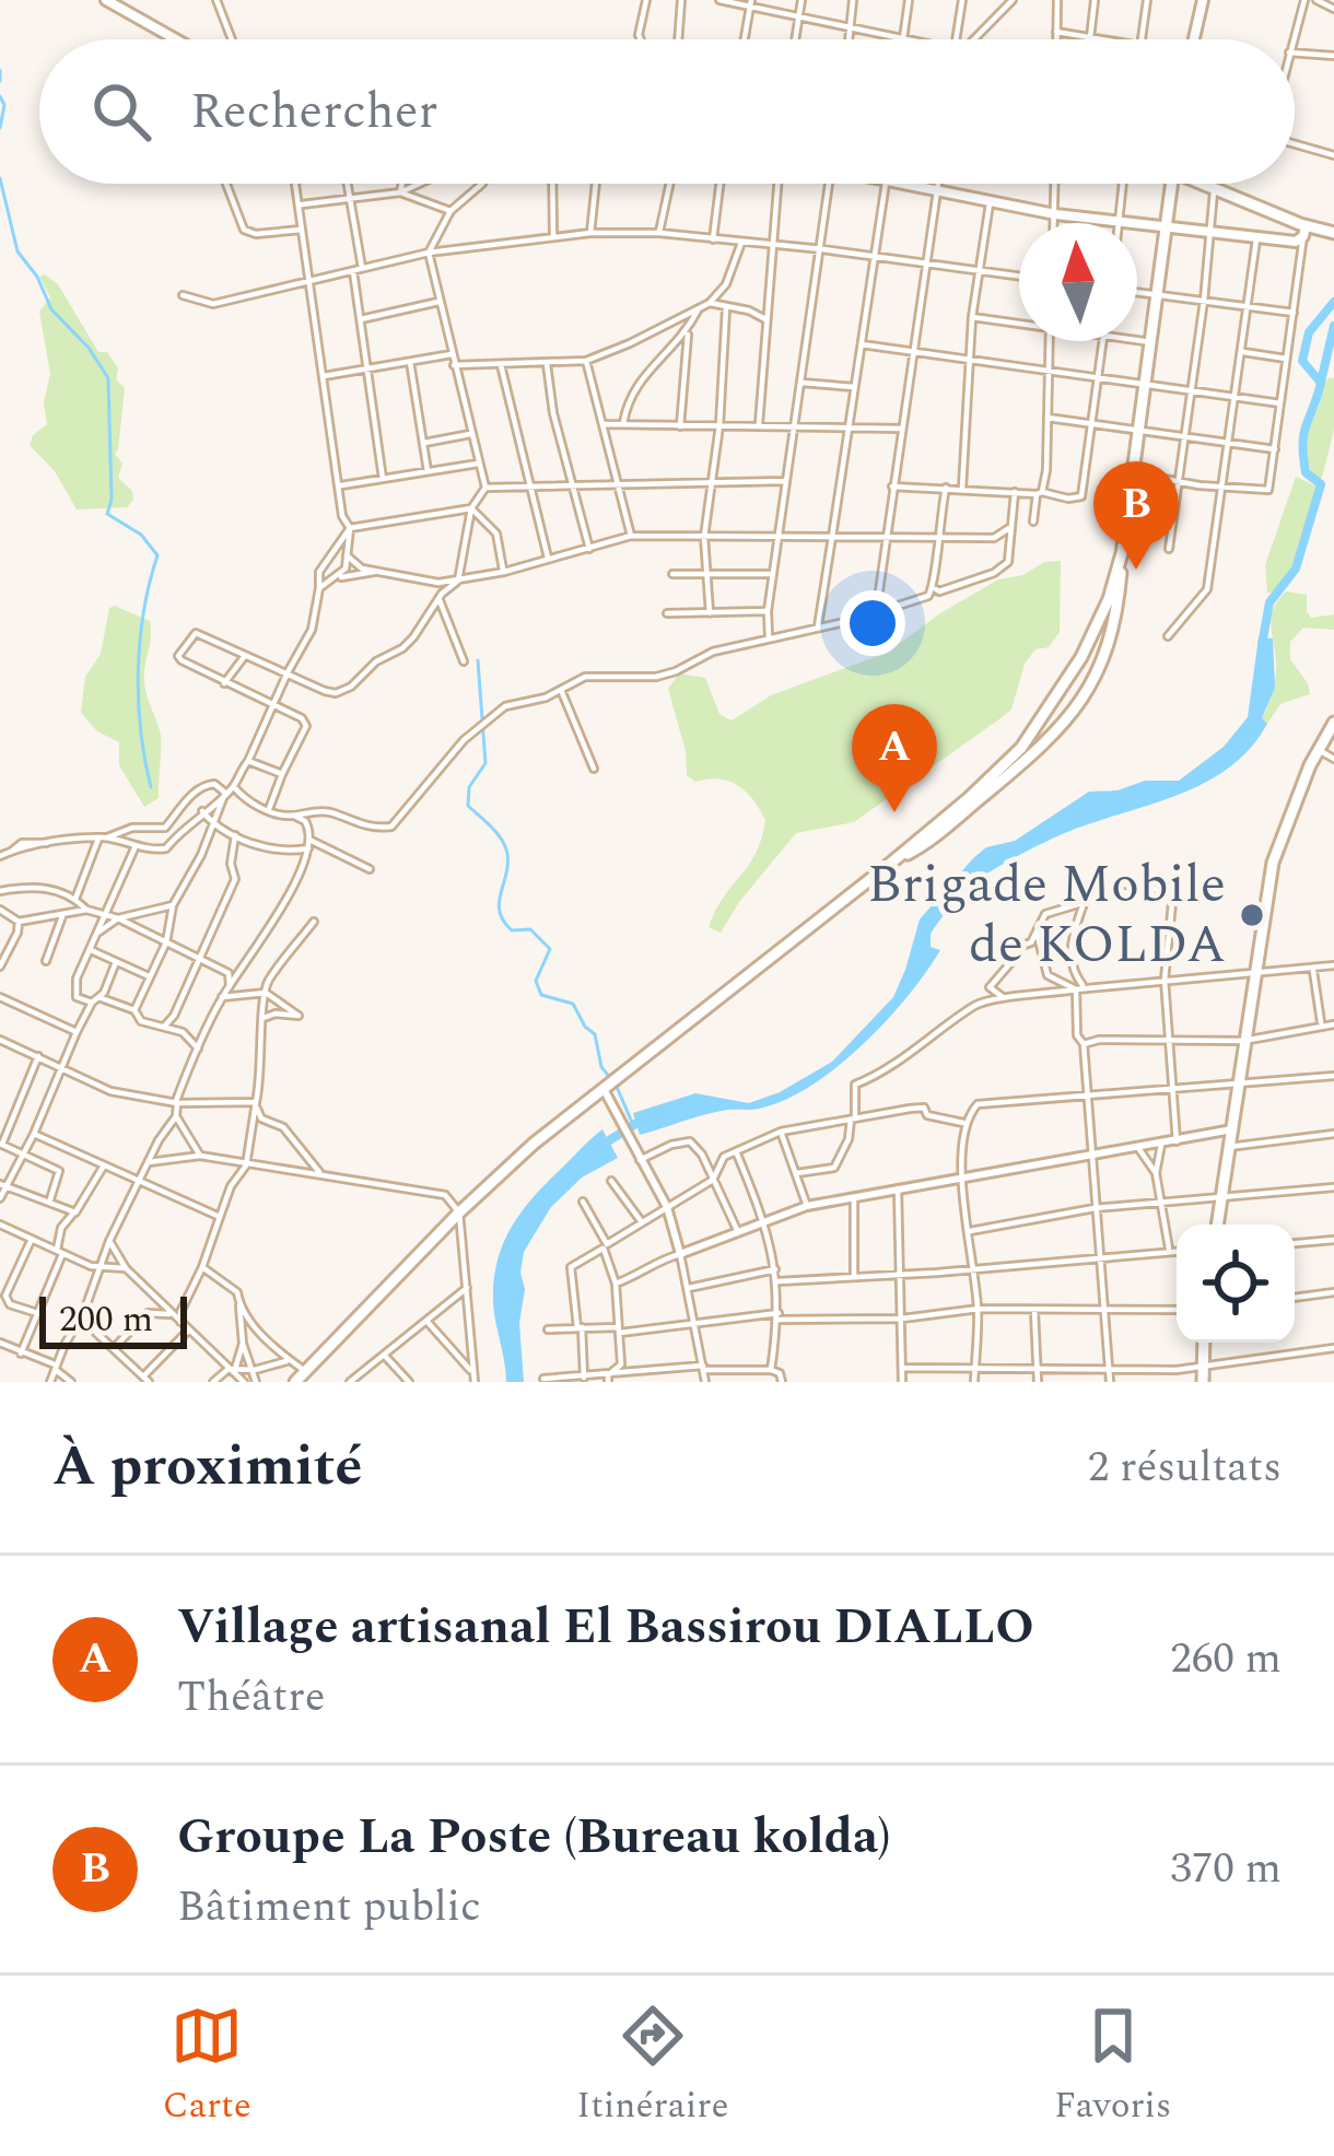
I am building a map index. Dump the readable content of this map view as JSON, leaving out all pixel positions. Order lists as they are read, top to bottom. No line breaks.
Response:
{"places":["Brigade Mobile de KOLDA"],"scale_bar":"200 m","north":"top","page":{"search":"Rechercher","pins":["B","A"],"scale":"200 m","heading":["À proximité","2 résultats"],"list":[{"mark":"A","name":"Village artisanal El Bassirou DIALLO","note":"Théâtre","value":"260 m"},{"mark":"B","name":"Groupe La Poste (Bureau kolda)","note":"Bâtiment public","value":"370 m"}],"nav":["Carte","Itinéraire","Favoris"]}}
